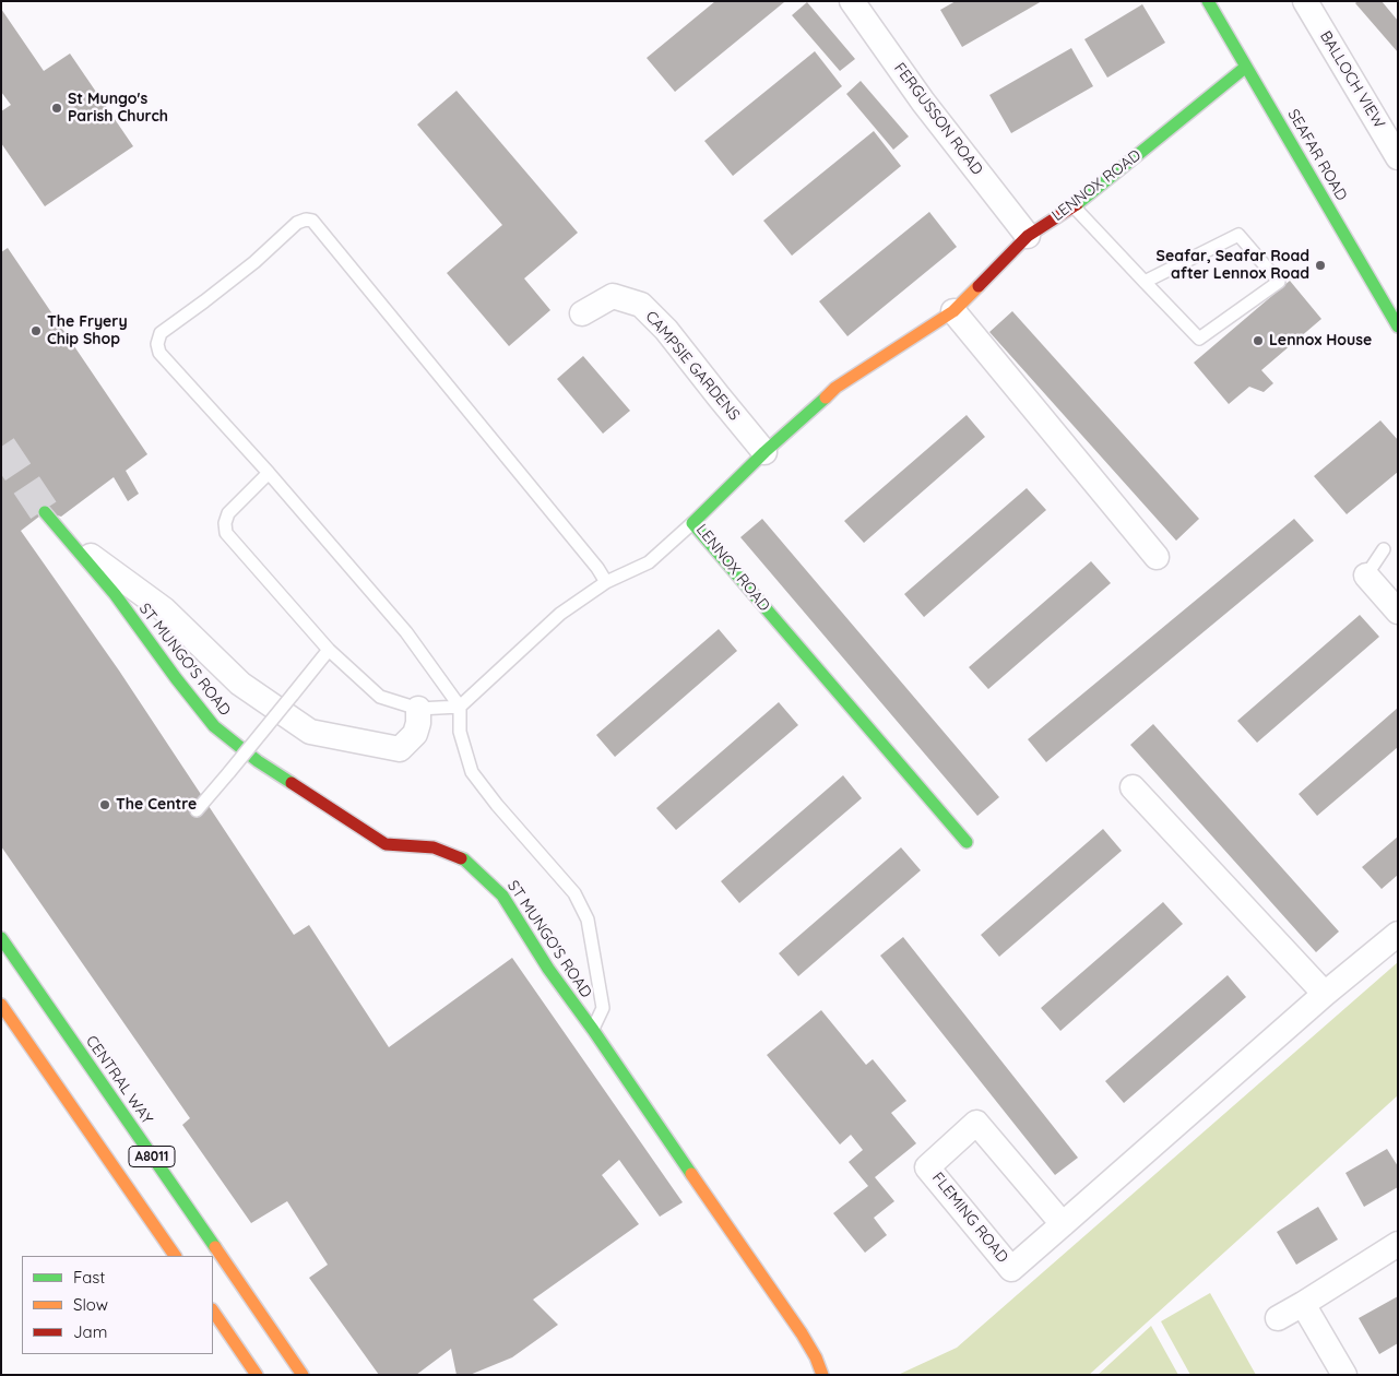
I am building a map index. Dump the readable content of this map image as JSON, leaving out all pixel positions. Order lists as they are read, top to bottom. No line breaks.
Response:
{"streets":{"street":["BALLOCH VIEW","FERGUSSON ROAD","SEAFAR ROAD","LENNOX ROAD","CAMPSIE GARDENS","ST MUNGO'S ROAD","CENTRAL WAY","A8011","FLEMING ROAD"]},"crossings":[["FERGUSSON ROAD","LENNOX ROAD"],["SEAFAR ROAD","LENNOX ROAD"],["LENNOX ROAD","CAMPSIE GARDENS"]],"places":["St Mungo's Parish Church","Seafar, Seafar Road after Lennox Road","The Fryery Chip Shop","Lennox House","The Centre"],"legend":["Fast","Slow","Jam"]}
